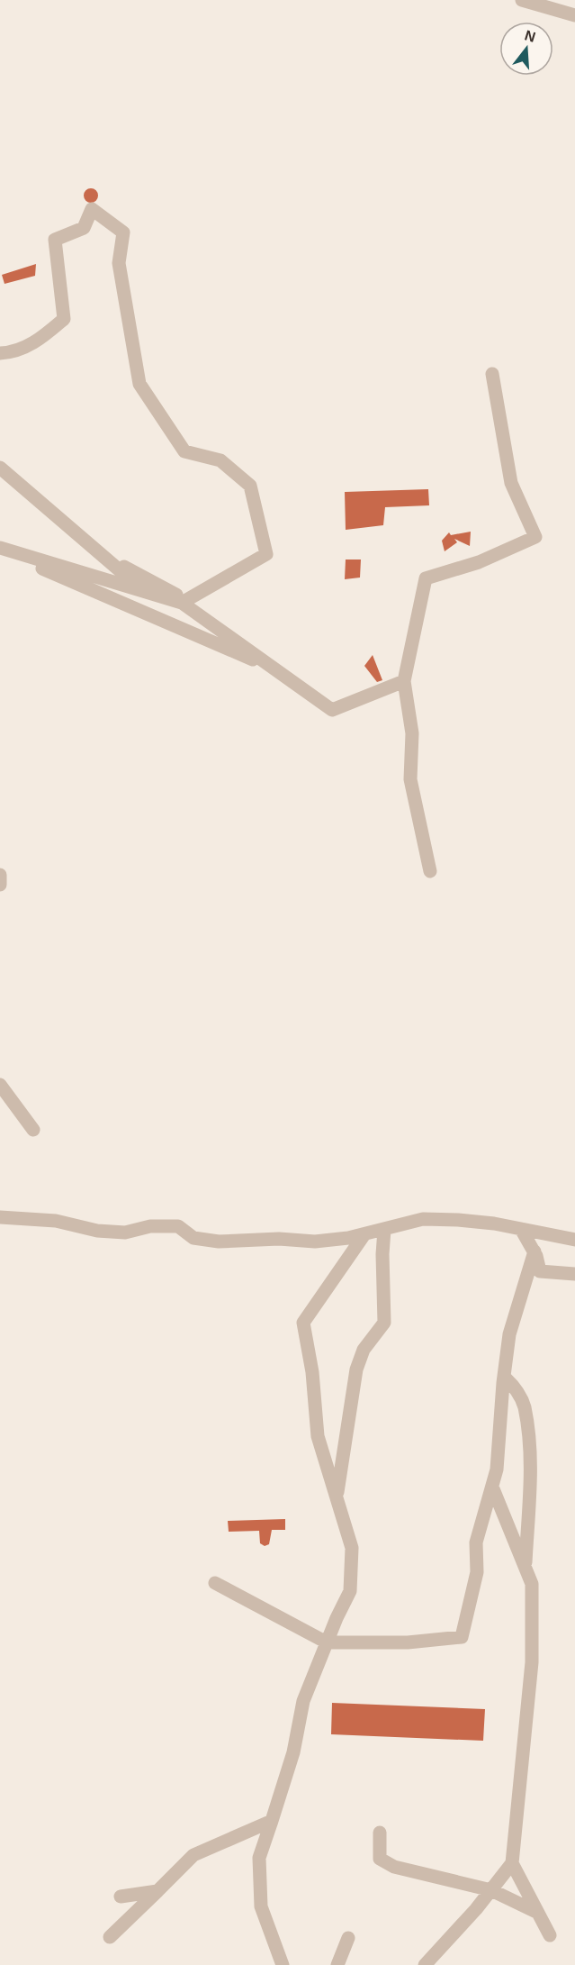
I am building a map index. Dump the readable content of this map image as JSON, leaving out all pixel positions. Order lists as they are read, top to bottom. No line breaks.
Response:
{"north":"top"}
